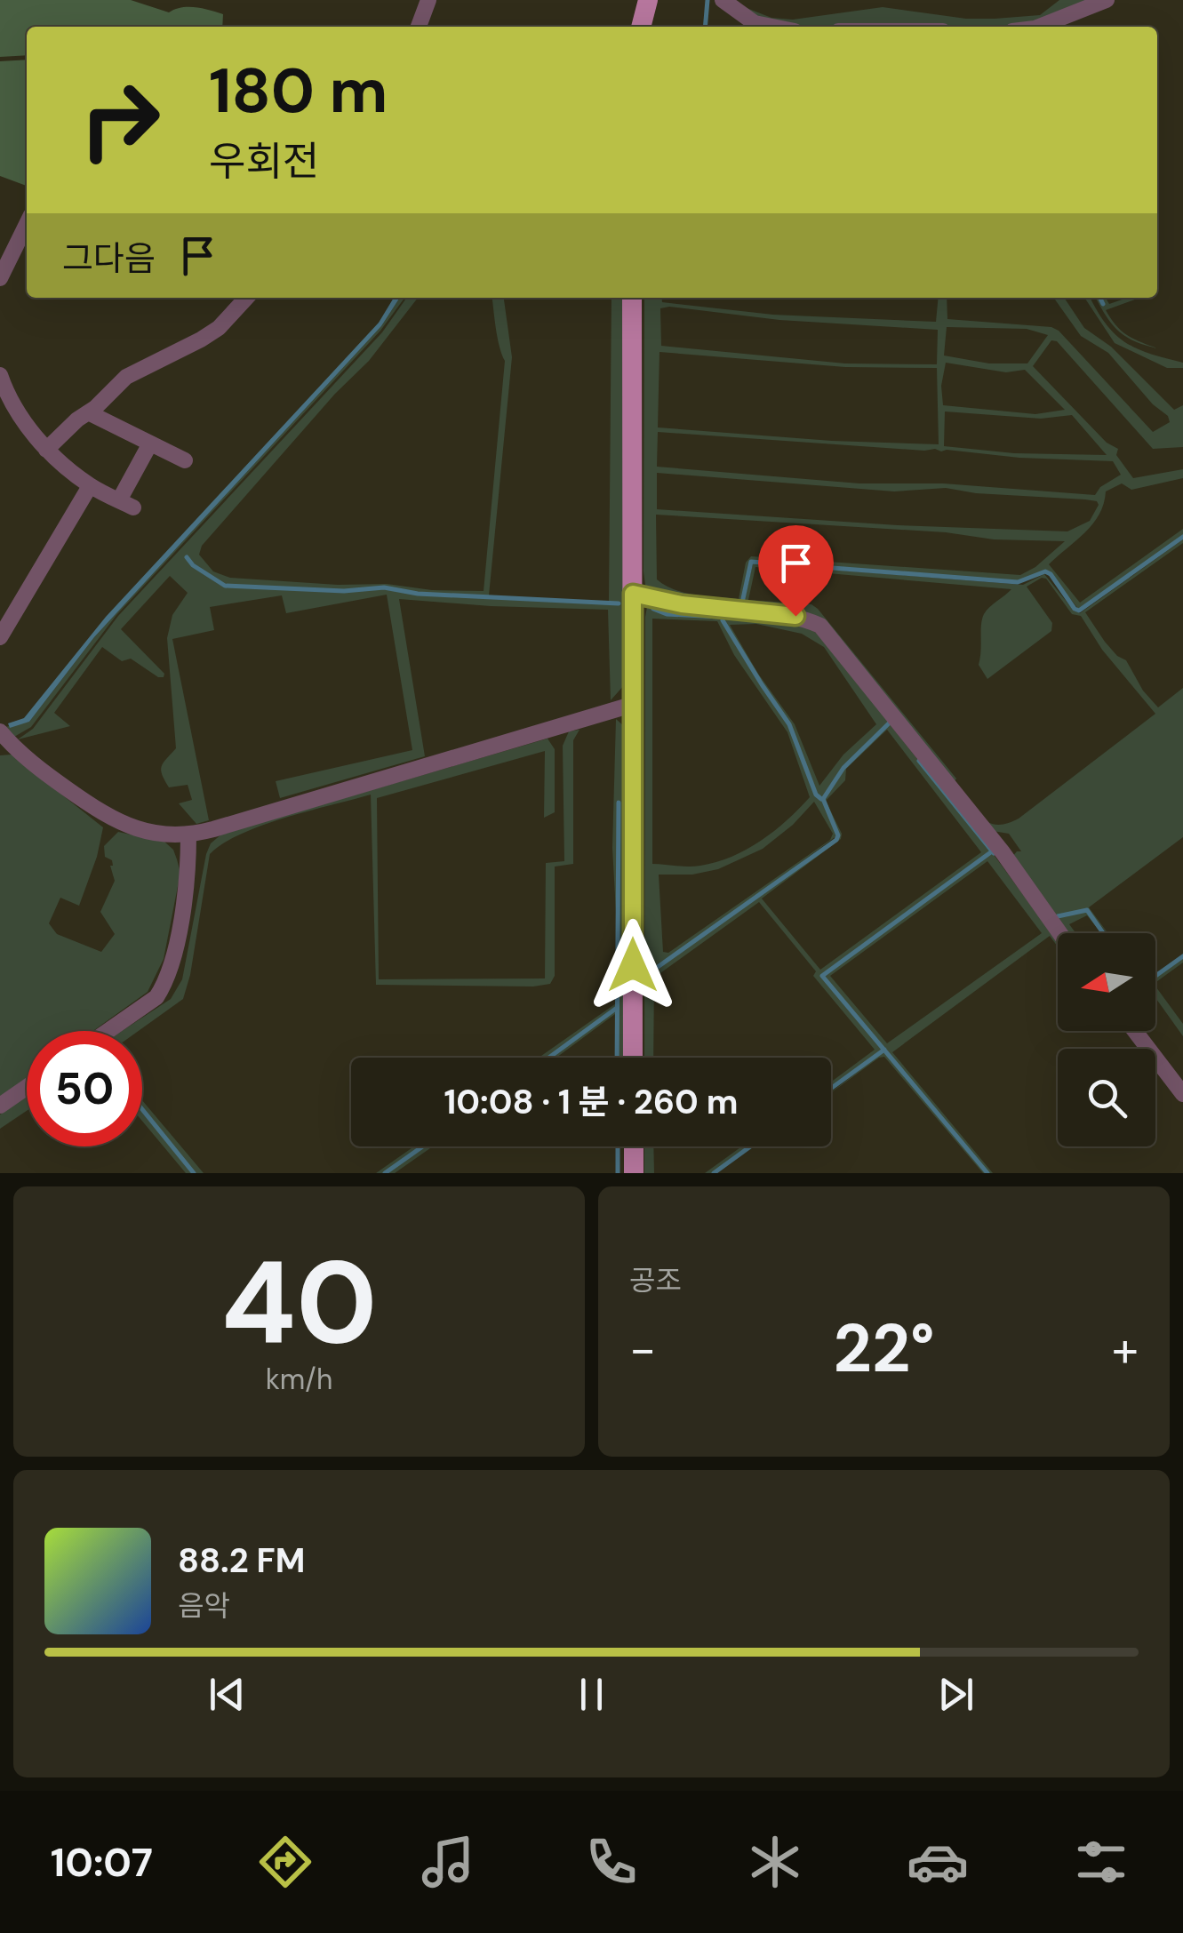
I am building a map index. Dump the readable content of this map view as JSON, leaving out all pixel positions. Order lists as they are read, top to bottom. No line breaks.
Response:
{"north":"left","page":{"turn":["180 m","우회전"],"then":"그다음","limit":"50","trip":"10:08 · 1 분 · 260 m","tile":[["40","km/h"],"공조"],"heat":["−","22°","+"],"song":["88.2 FM","음악"],"tabs":"10:07"}}
